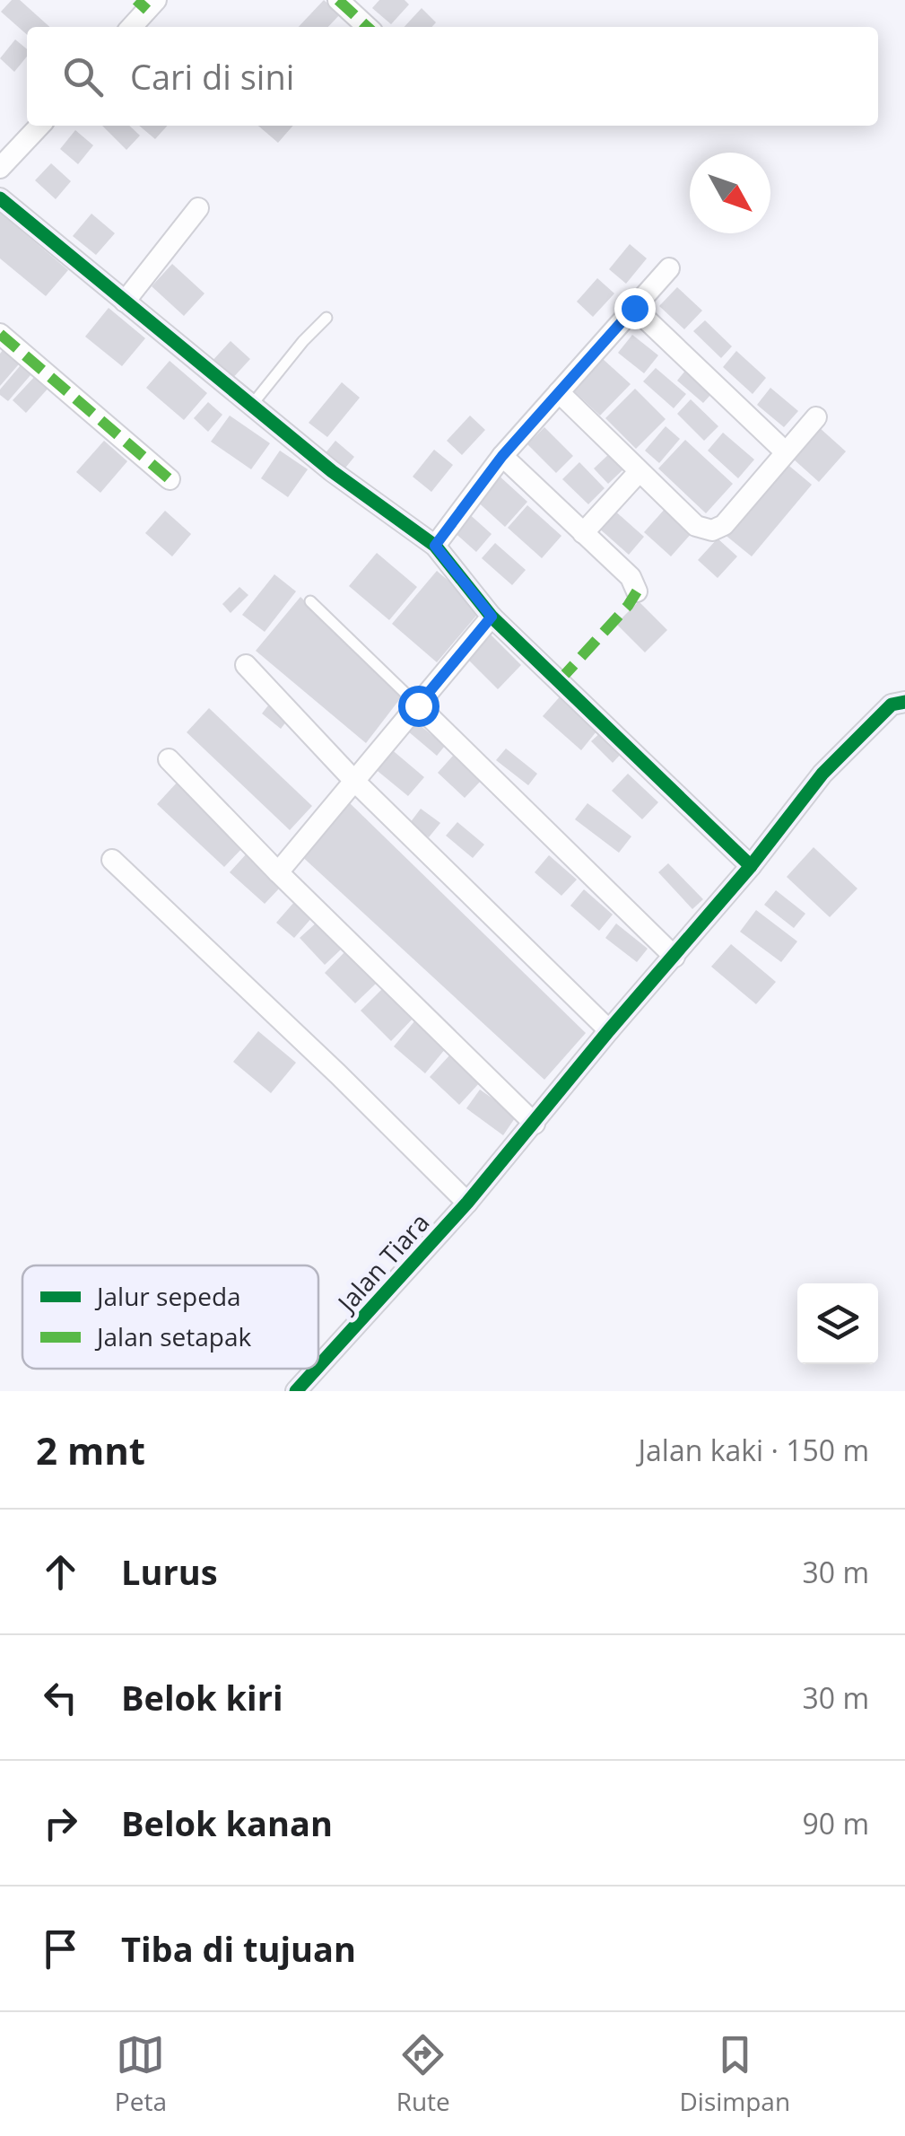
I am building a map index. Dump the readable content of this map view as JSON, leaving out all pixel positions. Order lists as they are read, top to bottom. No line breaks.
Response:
{"streets":{"street":["Jalan Tiara"]},"legend":["Jalur sepeda","Jalan setapak"],"north":"bottom right","page":{"search":"Cari di sini","heading":["2 mnt","Jalan kaki · 150 m"],"list":[["Lurus","30 m"],["Belok kiri","30 m"],["Belok kanan","90 m"],"Tiba di tujuan"],"nav":["Peta","Rute","Disimpan"]}}
